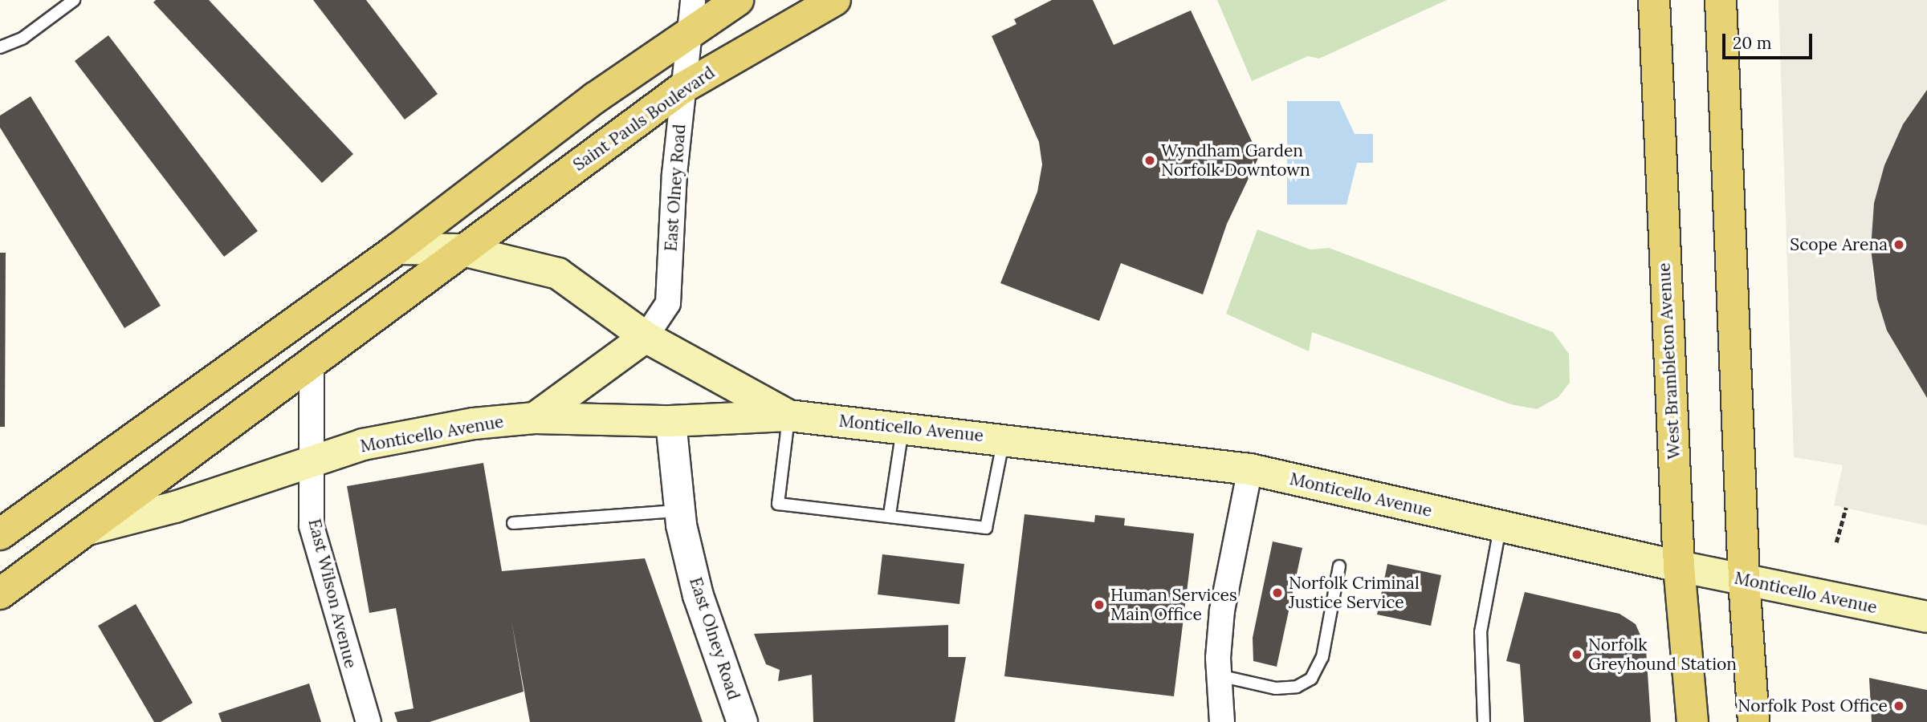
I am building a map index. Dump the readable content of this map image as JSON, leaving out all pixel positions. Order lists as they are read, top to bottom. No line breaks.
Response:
{"streets":{"main road":["Saint Pauls Boulevard","West Brambleton Avenue","Monticello Avenue"],"street":["East Olney Road","East Wilson Avenue"]},"crossings":[["Saint Pauls Boulevard","East Olney Road"],["Saint Pauls Boulevard","Monticello Avenue"],["East Olney Road","Monticello Avenue"],["West Brambleton Avenue","Monticello Avenue"],["Monticello Avenue","East Wilson Avenue"]],"places":["Wyndham Garden Norfolk Downtown","Scope Arena","Norfolk Criminal Justice Service","Human Services Main Office","Norfolk Greyhound Station","Norfolk Post Office"],"scale_bar":"20 m"}
